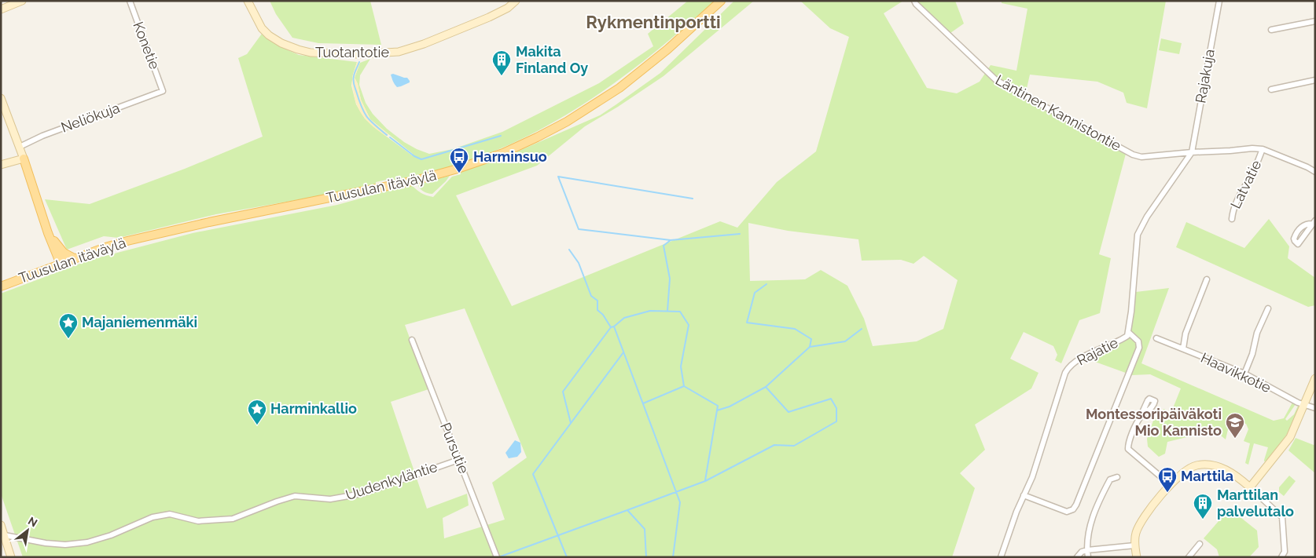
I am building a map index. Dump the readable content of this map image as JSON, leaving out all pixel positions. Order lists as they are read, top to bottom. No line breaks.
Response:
{"streets":{"main road":["Tuusulan itäväylä"],"street":["Konetie","Tuotantotie","Rajakuja","Läntinen Kannistontie","Neliökuja","Latvatie","Rajatie","Haavikkotie","Pursutie","Uudenkyläntie"]},"crossings":[["Konetie","Neliökuja"],["Rajakuja","Läntinen Kannistontie"],["Rajakuja","Rajatie"],["Läntinen Kannistontie","Latvatie"],["Läntinen Kannistontie","Rajatie"],["Pursutie","Uudenkyläntie"]],"districts":["Rykmentinportti"],"places":{"building":["Makita Finland Oy","Marttilan palvelutalo"],"bus stop":["Harminsuo","Marttila"],"place":["Majaniemenmäki","Harminkallio"],"school or university":["Montessoripäiväkoti Mio Kannisto"]},"north":"top right"}
